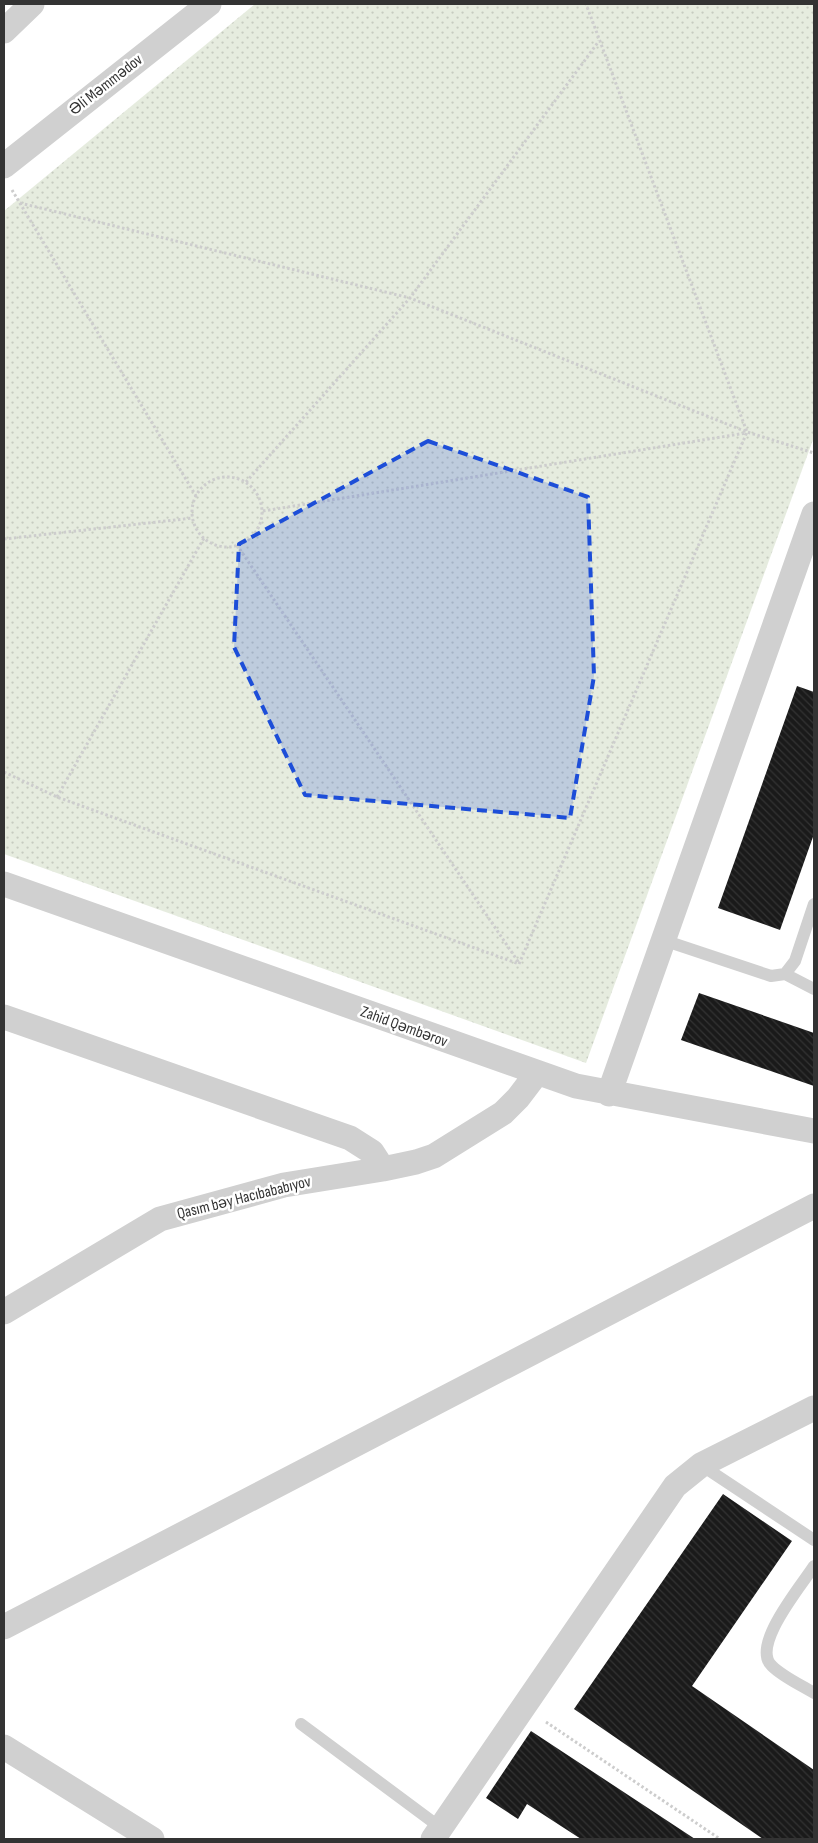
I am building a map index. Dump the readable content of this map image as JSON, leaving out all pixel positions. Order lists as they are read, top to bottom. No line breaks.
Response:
{"streets":{"street":["Əli Məmmədov","Zahid Qəmbərov","Qasım bəy Hacıbababıyov"]},"crossings":[["Zahid Qəmbərov","Qasım bəy Hacıbababıyov"]]}
